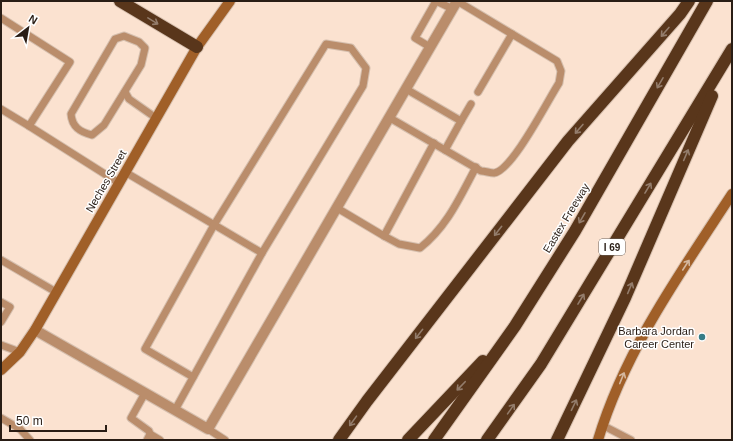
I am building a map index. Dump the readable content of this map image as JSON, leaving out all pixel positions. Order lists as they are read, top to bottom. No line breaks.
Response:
{"streets":{"highway":["Eastex Freeway","I 69"],"main road":["Neches Street"]},"places":["Barbara Jordan Career Center"],"scale_bar":"50 m","north":"top right"}
